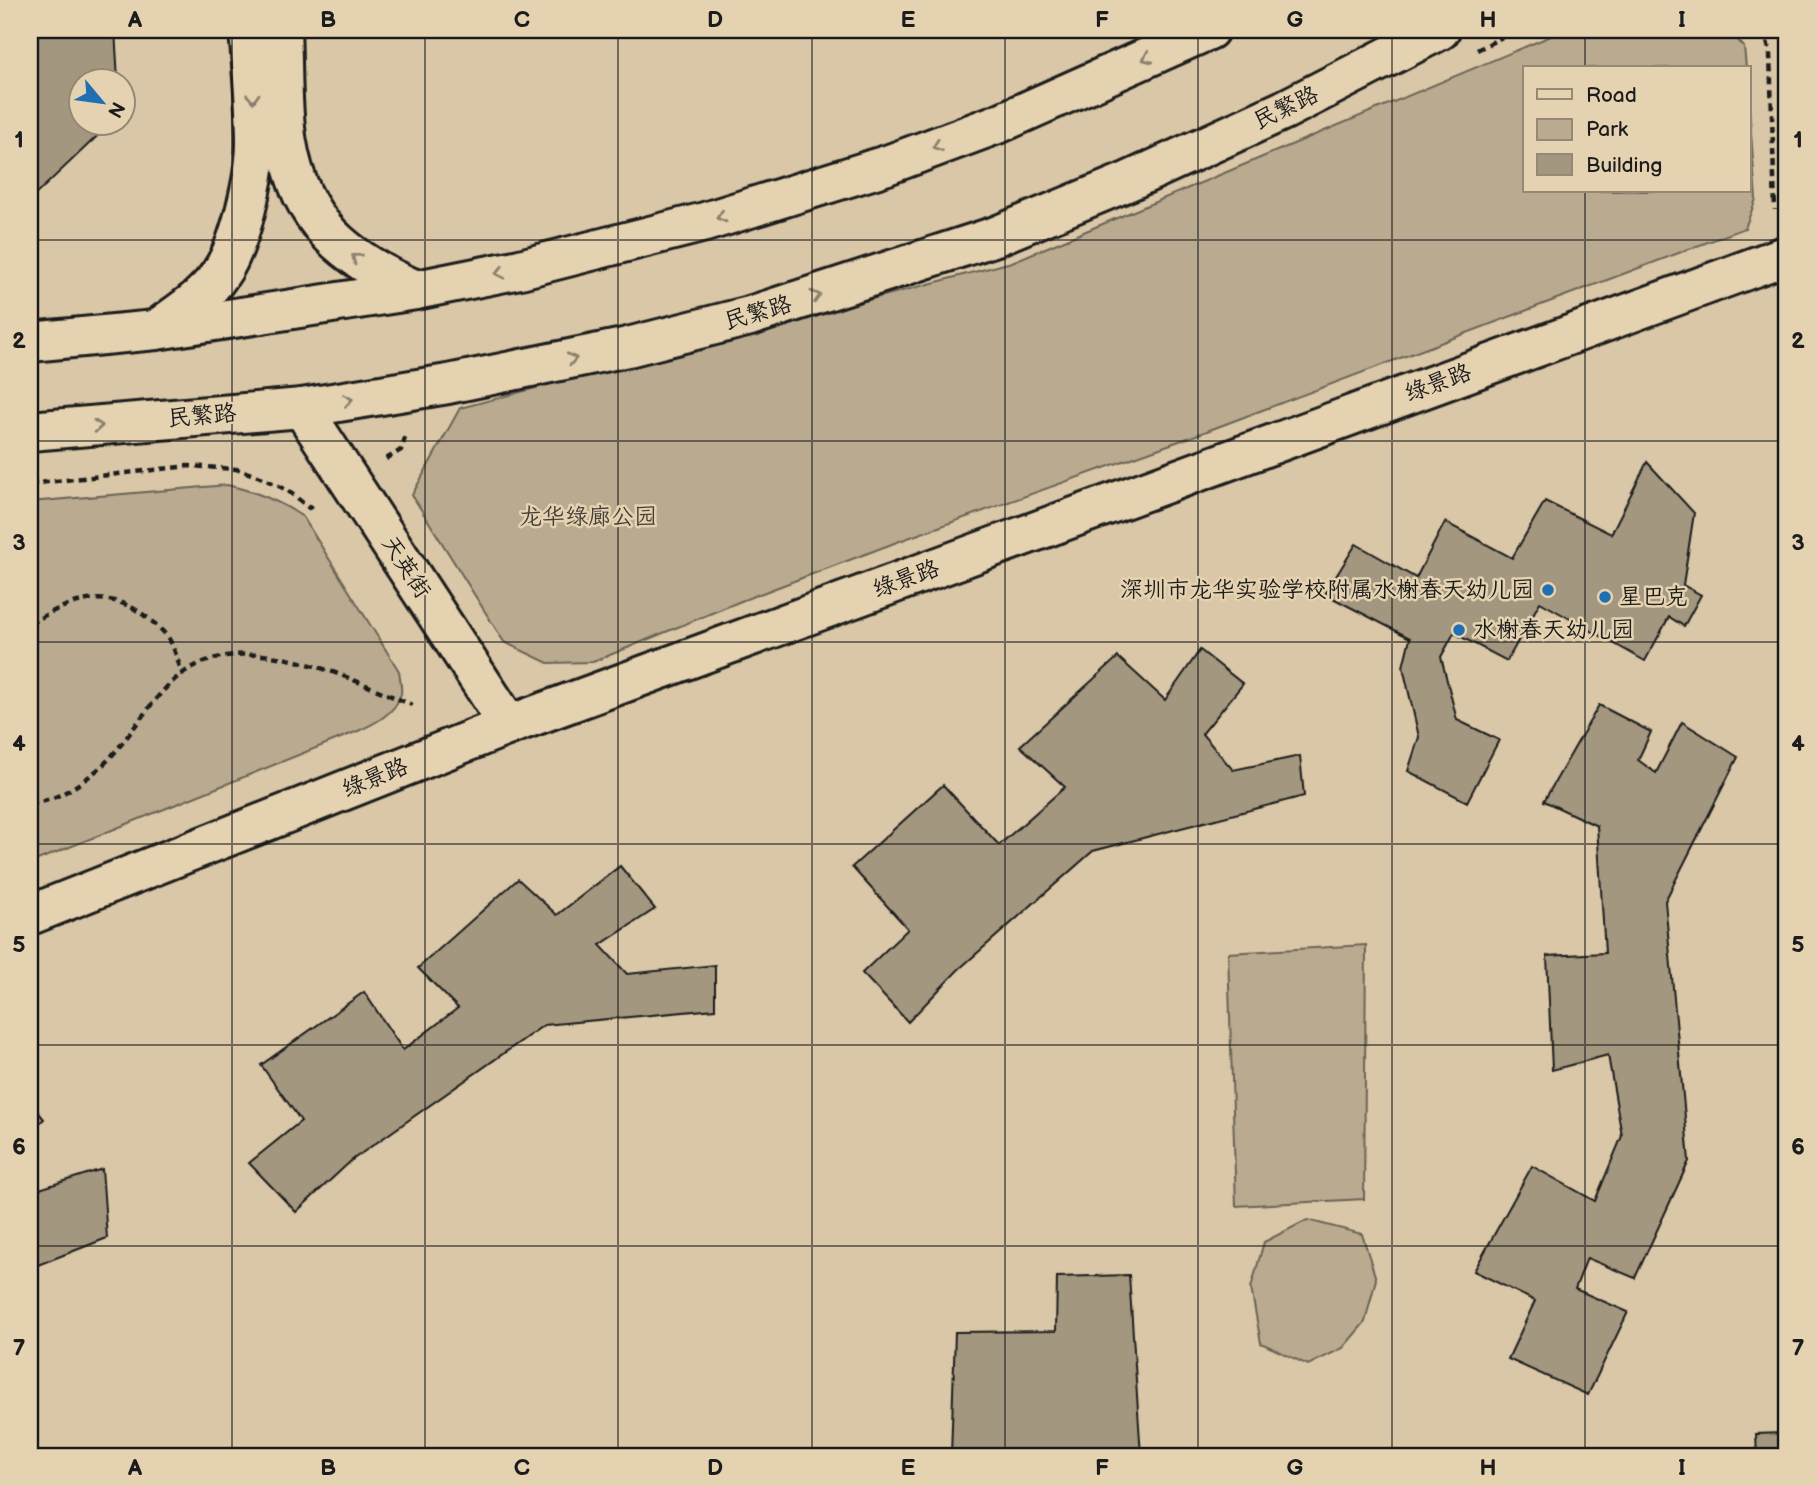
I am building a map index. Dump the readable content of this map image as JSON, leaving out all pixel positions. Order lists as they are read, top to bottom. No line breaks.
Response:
{"streets":{"street":["民繁路","绿景路","天英街"]},"crossings":[["民繁路","天英街"],["绿景路","天英街"]],"parks":["龙华绿廊公园"],"places":["深圳市龙华实验学校附属水榭春天幼儿园","星巴克","水榭春天幼儿园"],"legend":["Road","Park","Building"],"north":"bottom right","grid":{"columns":["A","B","C","D","E","F","G","H","I"],"rows":["1","2","3","4","5","6","7"]}}
